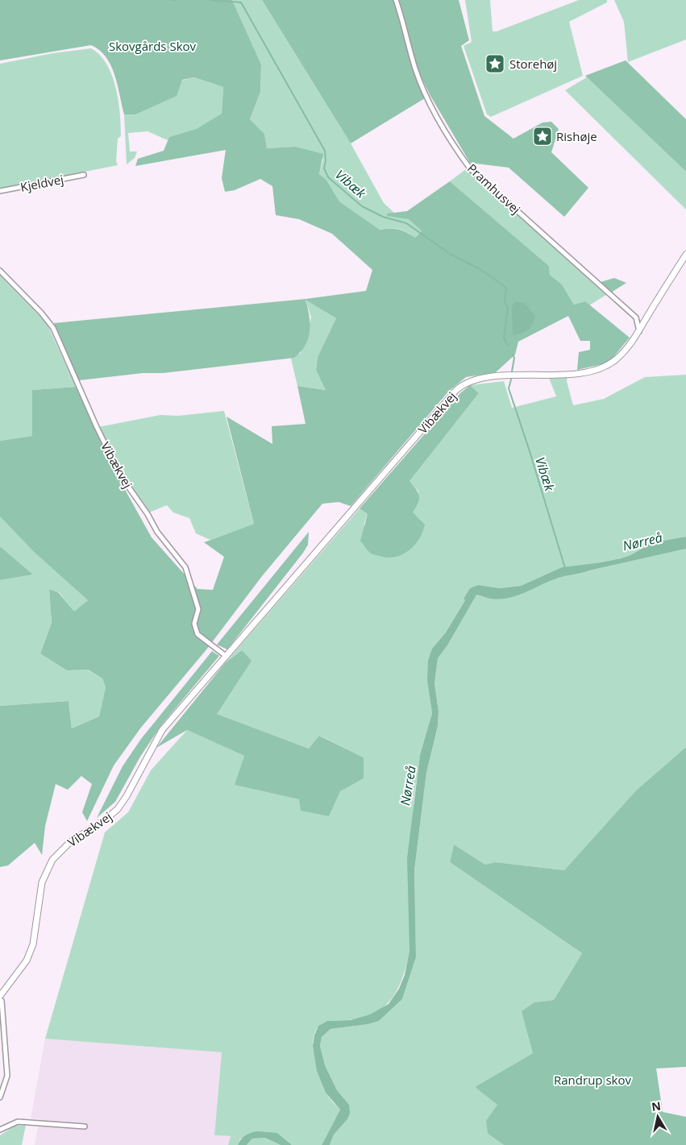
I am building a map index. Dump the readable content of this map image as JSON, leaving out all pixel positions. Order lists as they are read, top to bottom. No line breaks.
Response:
{"streets":{"street":["Kjeldvej","Pramhusvej","Vibækvej"]},"water":["Vibæk","Nørreå"],"parks":["Skovgårds Skov","Randrup skov"],"places":{"place":["Storehøj","Rishøje"]},"north":"top"}
